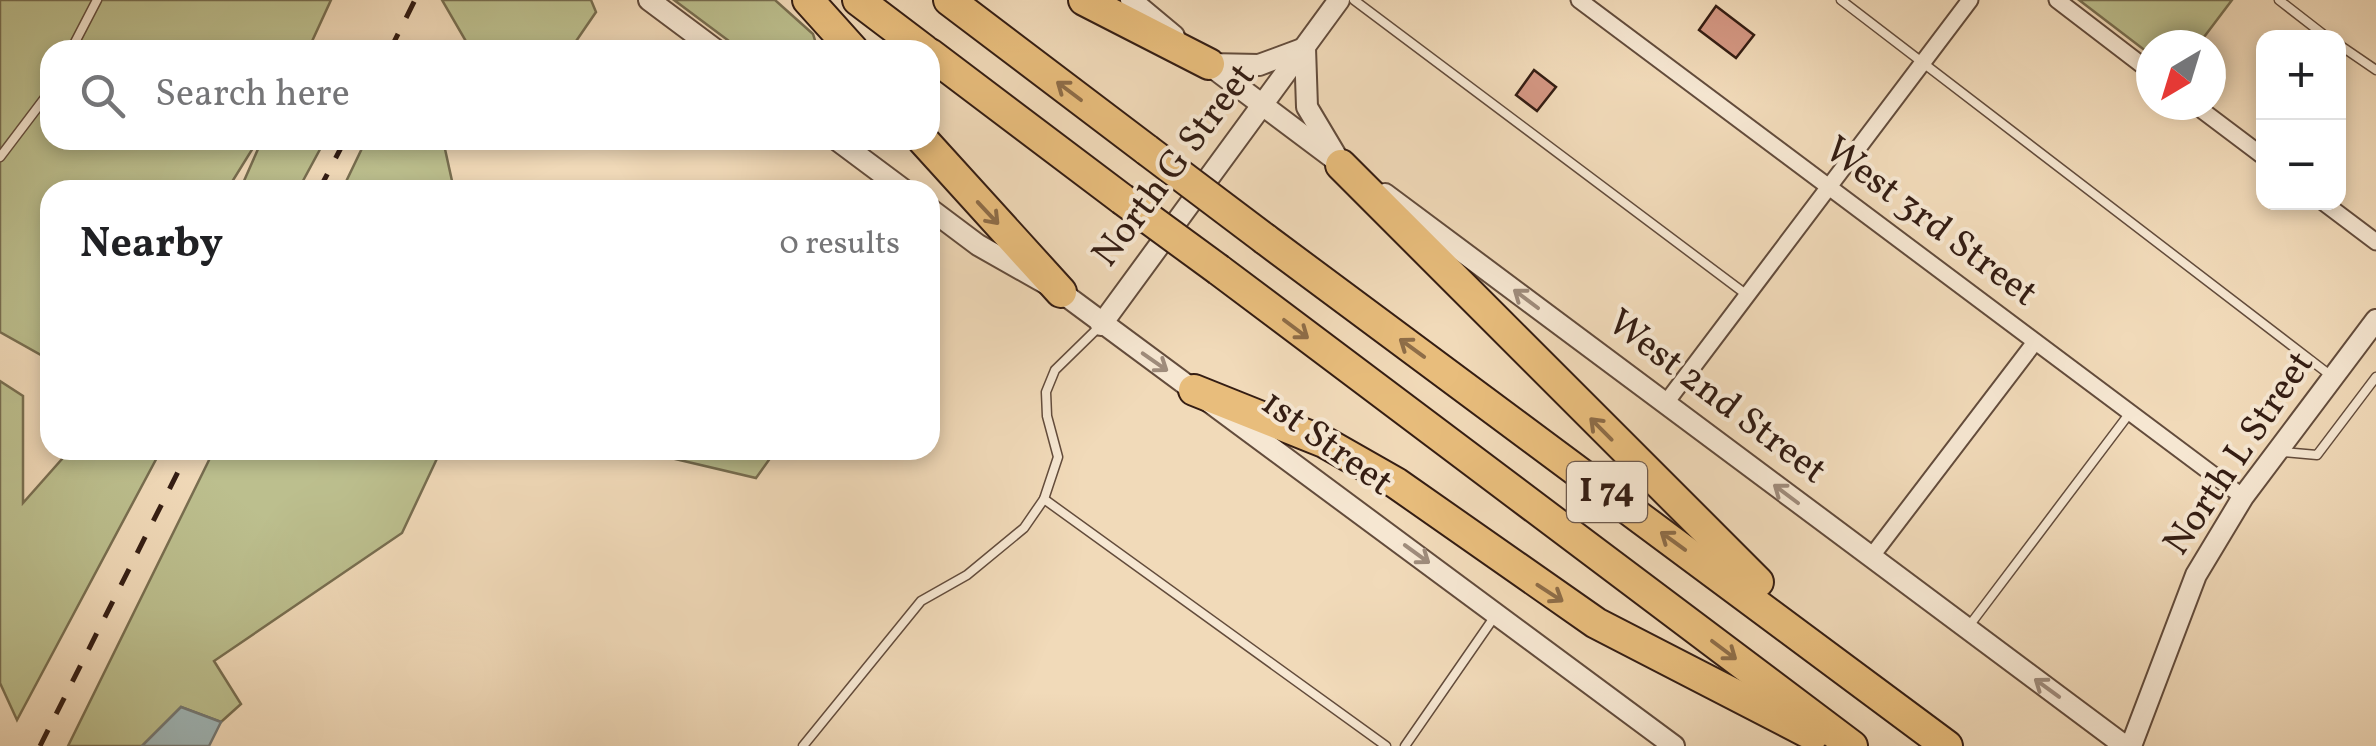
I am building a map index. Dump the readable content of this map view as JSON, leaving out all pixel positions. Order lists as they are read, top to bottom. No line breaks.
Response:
{"streets":{"highway":["I 74"],"street":["North G Street","West 3rd Street","West 2nd Street","1st Street","North L Street"]},"crossings":[["North G Street","West 2nd Street"],["North G Street","1st Street"],["West 3rd Street","North L Street"],["West 2nd Street","North L Street"]],"one_way":["West 2nd Street","1st Street"],"north":"bottom left","page":{"map_buttons":["+","−"],"search":"Search here","heading":["Nearby","0 results"]}}
